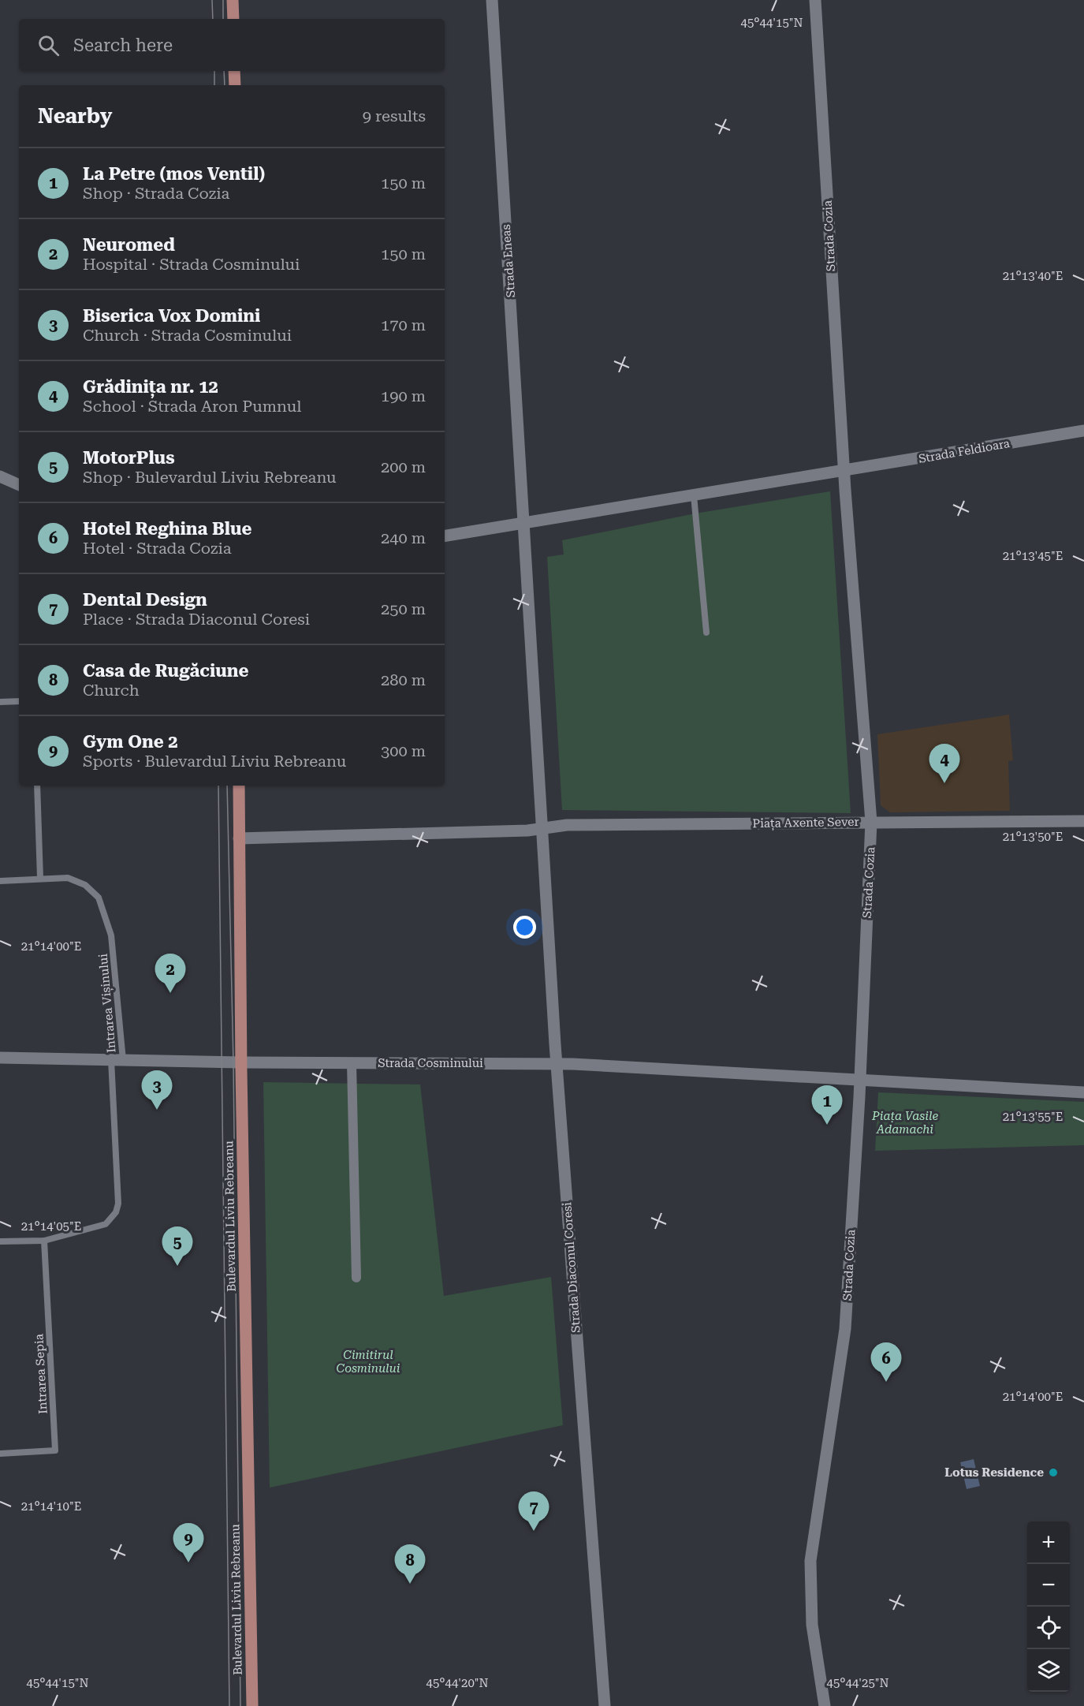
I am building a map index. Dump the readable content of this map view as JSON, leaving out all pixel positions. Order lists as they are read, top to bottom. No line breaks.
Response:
{"streets":{"main road":["Bulevardul Liviu Rebreanu"],"street":["Strada Cozia","Strada Eneas","Strada Feldioara","Piața Axente Sever","Strada Cosminului","Strada Diaconul Coresi"],"lane":["Intrarea Vișinului","Intrarea Sepia"]},"crossings":[["Strada Cozia","Strada Feldioara"],["Strada Cozia","Piața Axente Sever"],["Strada Cozia","Strada Cosminului"],["Strada Feldioara","Piața Axente Sever"],["Piața Axente Sever","Bulevardul Liviu Rebreanu"],["Piața Axente Sever","Strada Diaconul Coresi"],["Intrarea Vișinului","Strada Cosminului"],["Strada Cosminului","Bulevardul Liviu Rebreanu"],["Strada Cosminului","Strada Diaconul Coresi"]],"parks":["Piața Vasile Adamachi","Cimitirul Cosminului"],"places":["Lotus Residence"],"page":{"search":"Search here","heading":["Nearby","9 results"],"list":[{"mark":"1","name":"La Petre (mos Ventil)","note":"Shop · Strada Cozia","value":"150 m"},{"mark":"2","name":"Neuromed","note":"Hospital · Strada Cosminului","value":"150 m"},{"mark":"3","name":"Biserica Vox Domini","note":"Church · Strada Cosminului","value":"170 m"},{"mark":"4","name":"Grădinița nr. 12","note":"School · Strada Aron Pumnul","value":"190 m"},{"mark":"5","name":"MotorPlus","note":"Shop · Bulevardul Liviu Rebreanu","value":"200 m"},{"mark":"6","name":"Hotel Reghina Blue","note":"Hotel · Strada Cozia","value":"240 m"},{"mark":"7","name":"Dental Design","note":"Place · Strada Diaconul Coresi","value":"250 m"},{"mark":"8","name":"Casa de Rugăciune","note":"Church","value":"280 m"},{"mark":"9","name":"Gym One 2","note":"Sports · Bulevardul Liviu Rebreanu","value":"300 m"}],"pins":["4","2","3","1","5","6","7","9","8"],"map_buttons":["+","−"]},"coordinates":["45°44'15\"N","21°13'40\"E","21°13'45\"E","21°13'50\"E","21°14'00\"E","21°13'55\"E","21°14'05\"E","21°14'10\"E","45°44'20\"N","45°44'25\"N"]}
